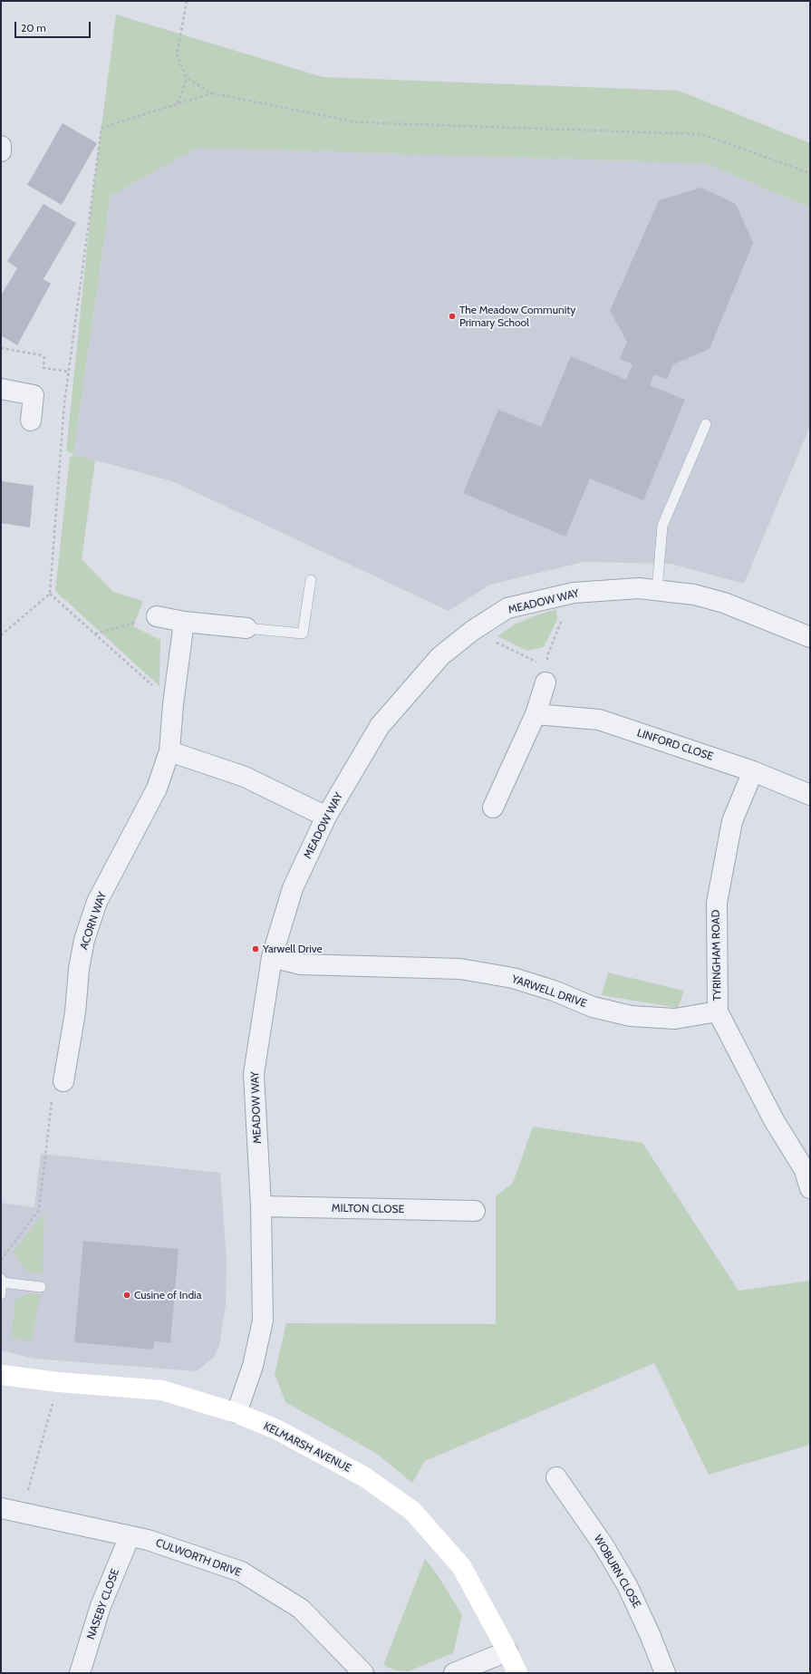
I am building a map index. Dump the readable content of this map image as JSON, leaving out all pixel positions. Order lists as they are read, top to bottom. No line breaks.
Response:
{"streets":{"street":["MEADOW WAY","LINFORD CLOSE","ACORN WAY","TYRINGHAM ROAD","YARWELL DRIVE","MILTON CLOSE","KELMARSH AVENUE","CULWORTH DRIVE","WOBURN CLOSE","NASEBY CLOSE"]},"crossings":[["MEADOW WAY","YARWELL DRIVE"],["MEADOW WAY","MILTON CLOSE"],["MEADOW WAY","KELMARSH AVENUE"],["LINFORD CLOSE","TYRINGHAM ROAD"],["TYRINGHAM ROAD","YARWELL DRIVE"],["CULWORTH DRIVE","NASEBY CLOSE"]],"places":["The Meadow Community Primary School","Yarwell Drive","Cusine of India"],"scale_bar":"20 m"}
